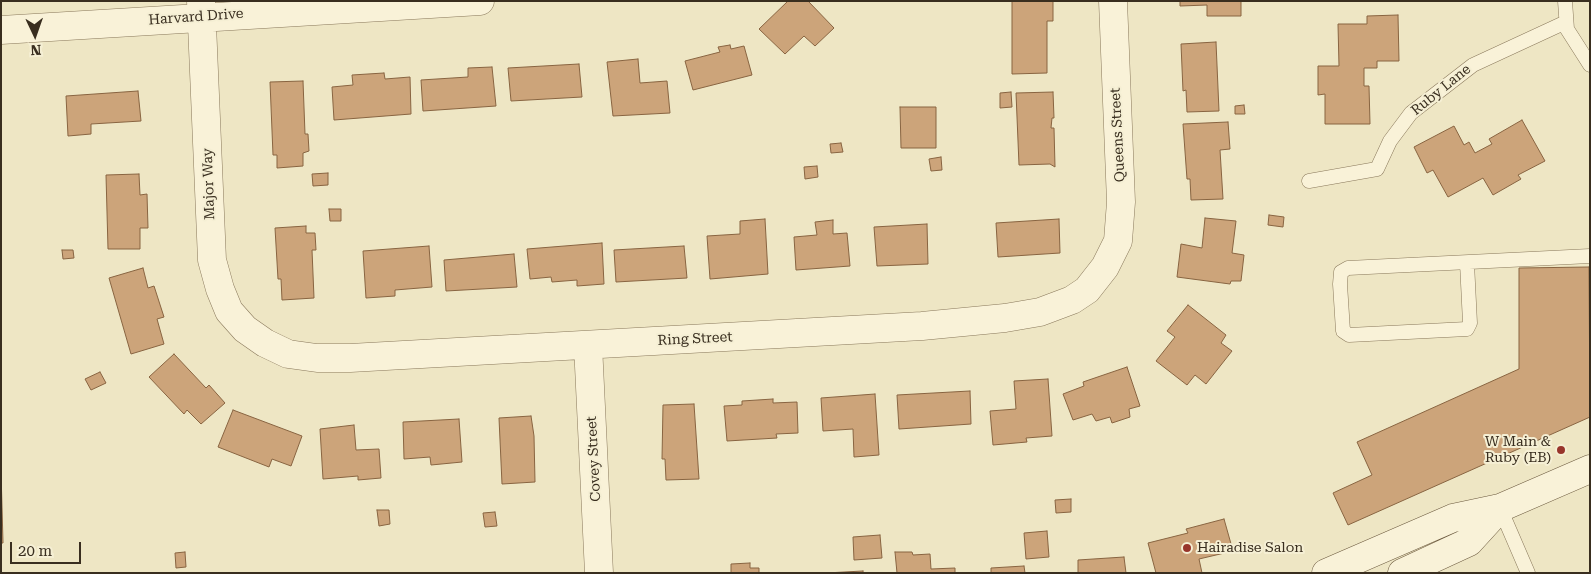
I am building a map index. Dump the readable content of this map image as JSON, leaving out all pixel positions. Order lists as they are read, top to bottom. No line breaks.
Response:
{"streets":{"street":["Harvard Drive","Queens Street","Major Way","Ring Street","Covey Street"],"lane":["Ruby Lane"]},"crossings":[["Harvard Drive","Major Way"],["Queens Street","Ring Street"],["Major Way","Ring Street"],["Ring Street","Covey Street"]],"places":["W Main & Ruby (EB)","Hairadise Salon"],"scale_bar":"20 m","north":"bottom"}
